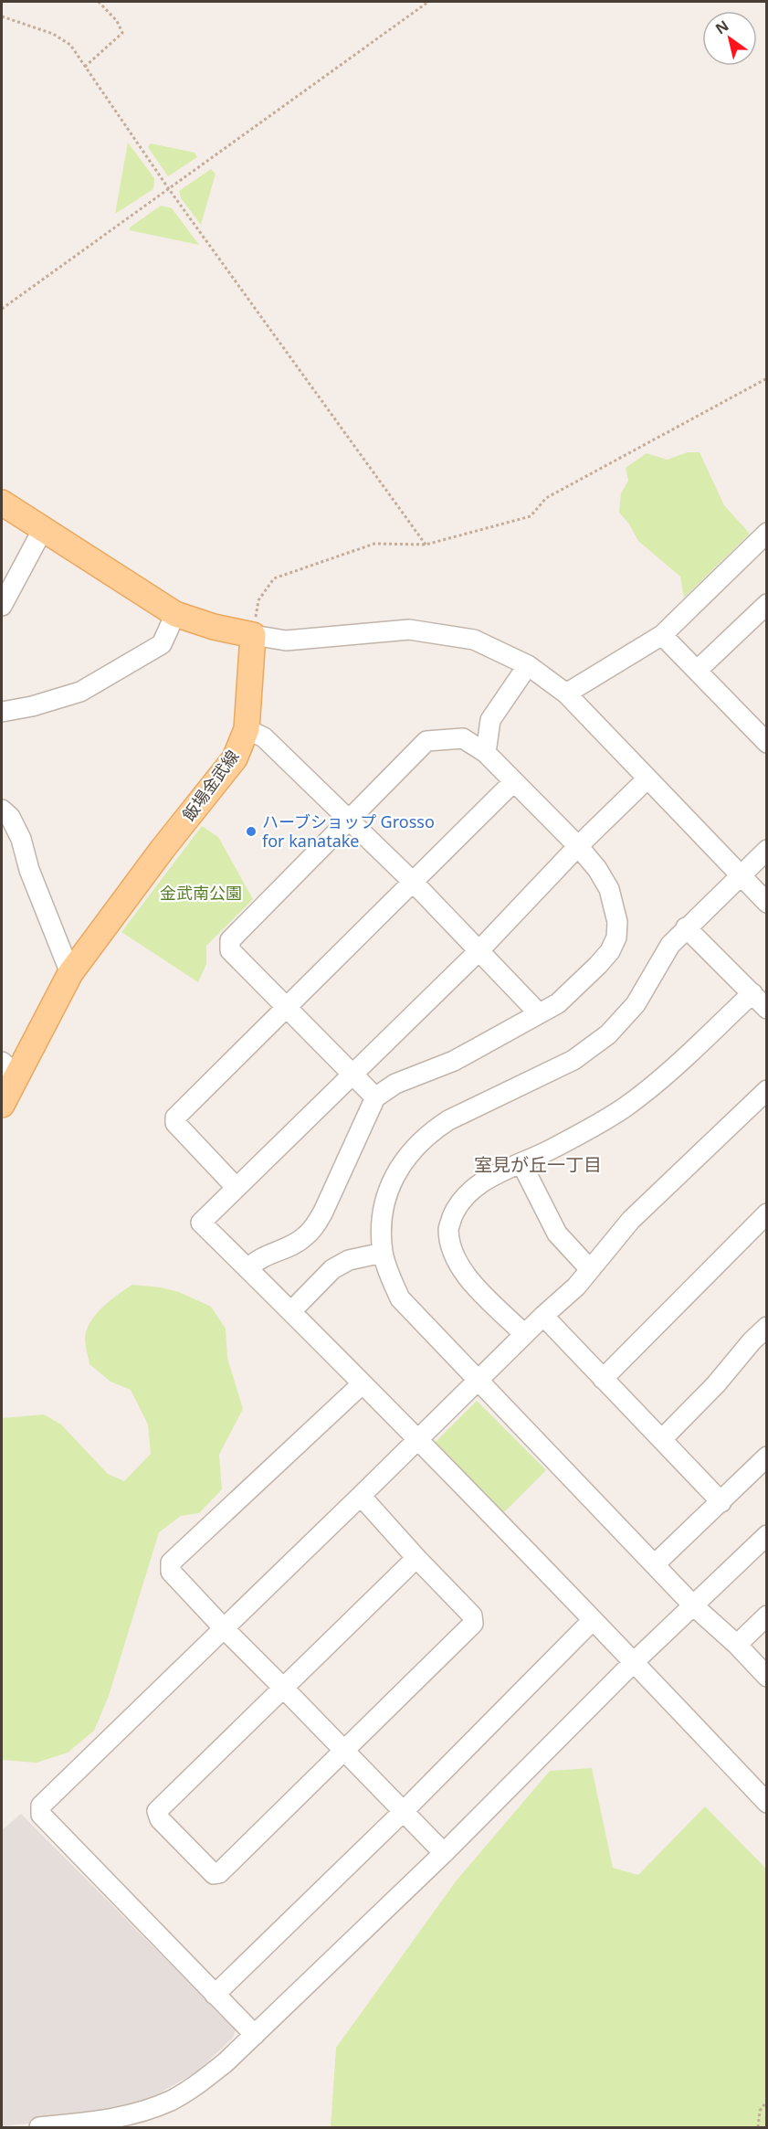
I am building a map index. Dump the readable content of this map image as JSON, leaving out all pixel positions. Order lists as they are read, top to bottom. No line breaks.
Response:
{"streets":{"main road":["飯場金武線"]},"districts":["室見が丘一丁目"],"parks":["金武南公園"],"places":["ハーブショップ Grosso for kanatake"],"north":"top left"}
